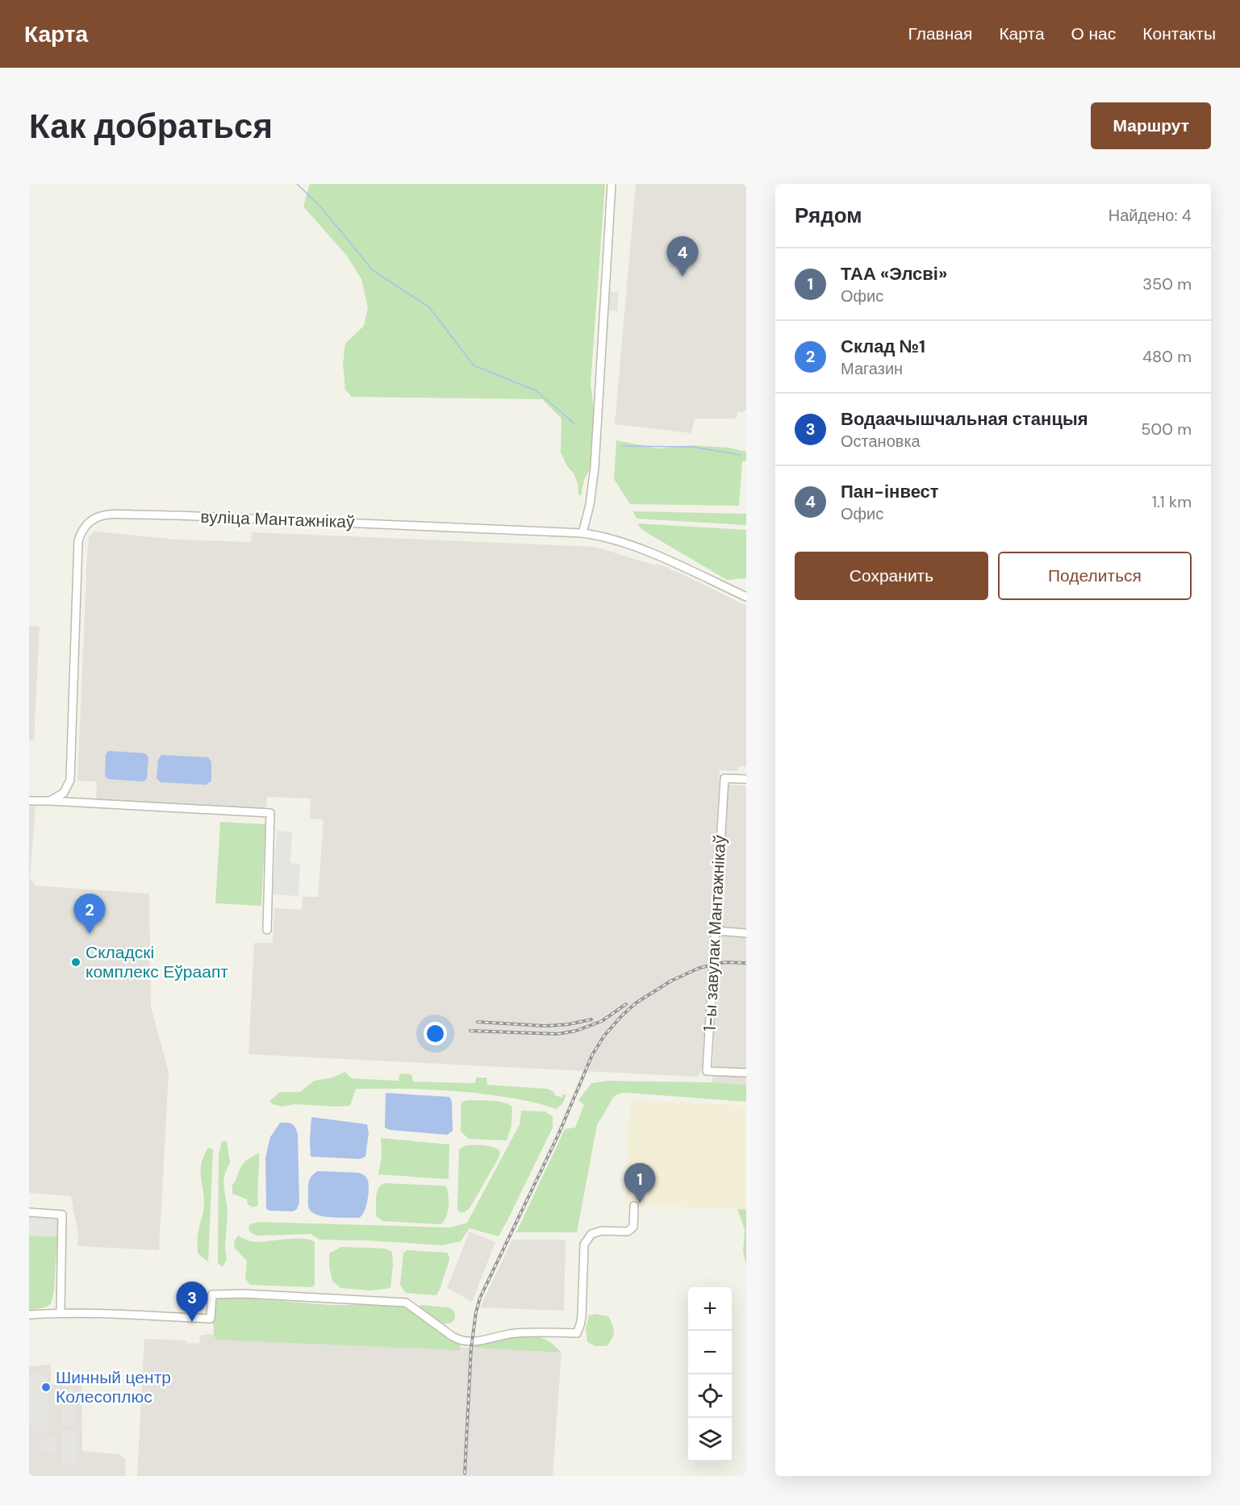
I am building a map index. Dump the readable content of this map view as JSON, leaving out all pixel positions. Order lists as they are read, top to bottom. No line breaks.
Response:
{"streets":{"street":["вуліца Мантажнікаў","1-ы завулак Мантажнікаў"]},"places":["Складскі комплекс Еўраапт","Шинный центр Колесоплюс"],"page":{"header":"Карта","nav":["Главная","Карта","О нас","Контакты"],"buttons":["Маршрут",["Сохранить","Поделиться"]],"title":"Как добраться","heading":["Рядом","Найдено: 4"],"pins":["4","2","1","3"],"list":[{"mark":"1","name":"ТАА «Элсві»","note":"Офис","value":"350 m"},{"mark":"2","name":"Склад №1","note":"Магазин","value":"480 m"},{"mark":"3","name":"Водаачышчальная станцыя","note":"Остановка","value":"500 m"},{"mark":"4","name":"Пан-інвест","note":"Офис","value":"1.1 km"}],"map_buttons":["+","−"]}}
